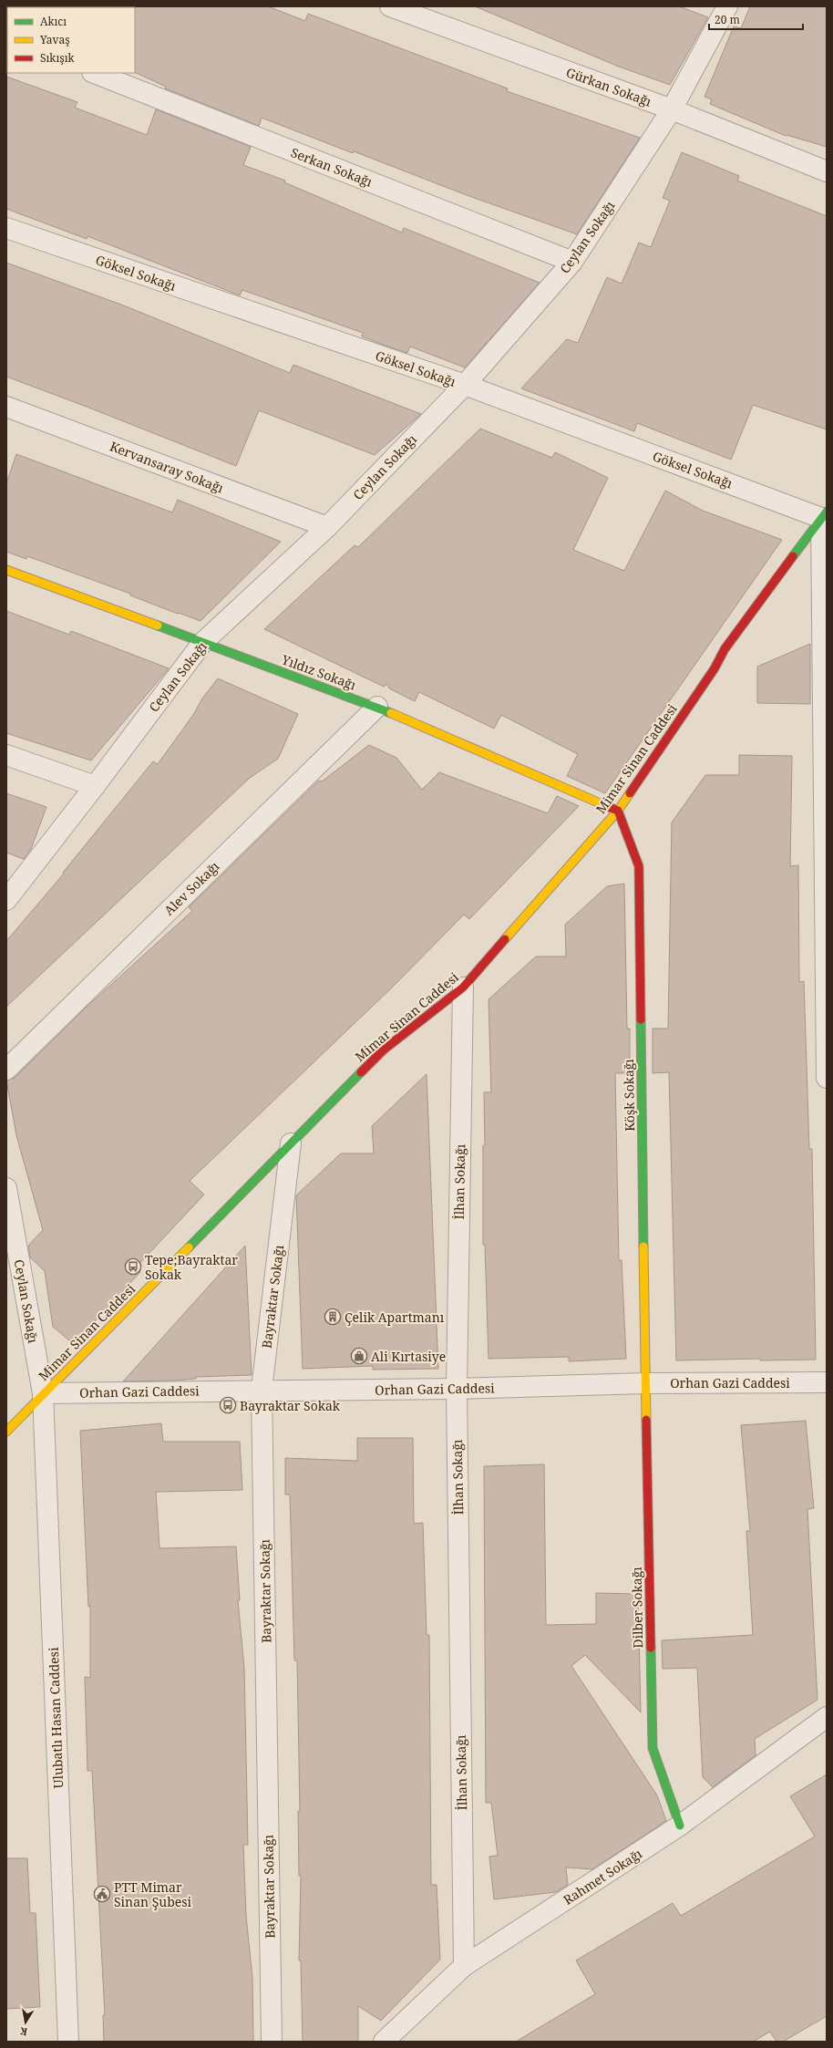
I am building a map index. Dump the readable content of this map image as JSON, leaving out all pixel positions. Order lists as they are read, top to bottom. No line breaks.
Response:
{"streets":{"street":["Gürkan Sokağı","Serkan Sokağı","Ceylan Sokağı","Göksel Sokağı","Kervansaray Sokağı","Yıldız Sokağı","Mimar Sinan Caddesi","Alev Sokağı","Köşk Sokağı","İlhan Sokağı","Bayraktar Sokağı","Orhan Gazi Caddesi","Dilber Sokağı","Ulubatlı Hasan Caddesi","Rahmet Sokağı"]},"crossings":[["Gürkan Sokağı","Ceylan Sokağı"],["Serkan Sokağı","Ceylan Sokağı"],["Ceylan Sokağı","Göksel Sokağı"],["Ceylan Sokağı","Kervansaray Sokağı"],["Ceylan Sokağı","Yıldız Sokağı"],["Ceylan Sokağı","Mimar Sinan Caddesi"],["Ceylan Sokağı","Orhan Gazi Caddesi"],["Ceylan Sokağı","Ulubatlı Hasan Caddesi"],["Göksel Sokağı","Mimar Sinan Caddesi"],["Yıldız Sokağı","Mimar Sinan Caddesi"],["Yıldız Sokağı","Alev Sokağı"],["Yıldız Sokağı","Köşk Sokağı"],["Mimar Sinan Caddesi","Köşk Sokağı"],["Mimar Sinan Caddesi","İlhan Sokağı"],["Mimar Sinan Caddesi","Bayraktar Sokağı"],["Mimar Sinan Caddesi","Orhan Gazi Caddesi"],["Mimar Sinan Caddesi","Ulubatlı Hasan Caddesi"],["Köşk Sokağı","Orhan Gazi Caddesi"],["Köşk Sokağı","Dilber Sokağı"],["İlhan Sokağı","Orhan Gazi Caddesi"],["İlhan Sokağı","Rahmet Sokağı"],["Bayraktar Sokağı","Orhan Gazi Caddesi"],["Orhan Gazi Caddesi","Dilber Sokağı"],["Orhan Gazi Caddesi","Ulubatlı Hasan Caddesi"],["Dilber Sokağı","Rahmet Sokağı"]],"places":{"bus stop":["Tepe;Bayraktar Sokak","Bayraktar Sokak"],"building":["Çelik Apartmanı"],"shop":["Ali Kırtasiye"],"public building":["PTT Mimar Sinan Şubesi"]},"legend":["Akıcı","Yavaş","Sıkışık"],"scale_bar":"20 m","north":"bottom"}
